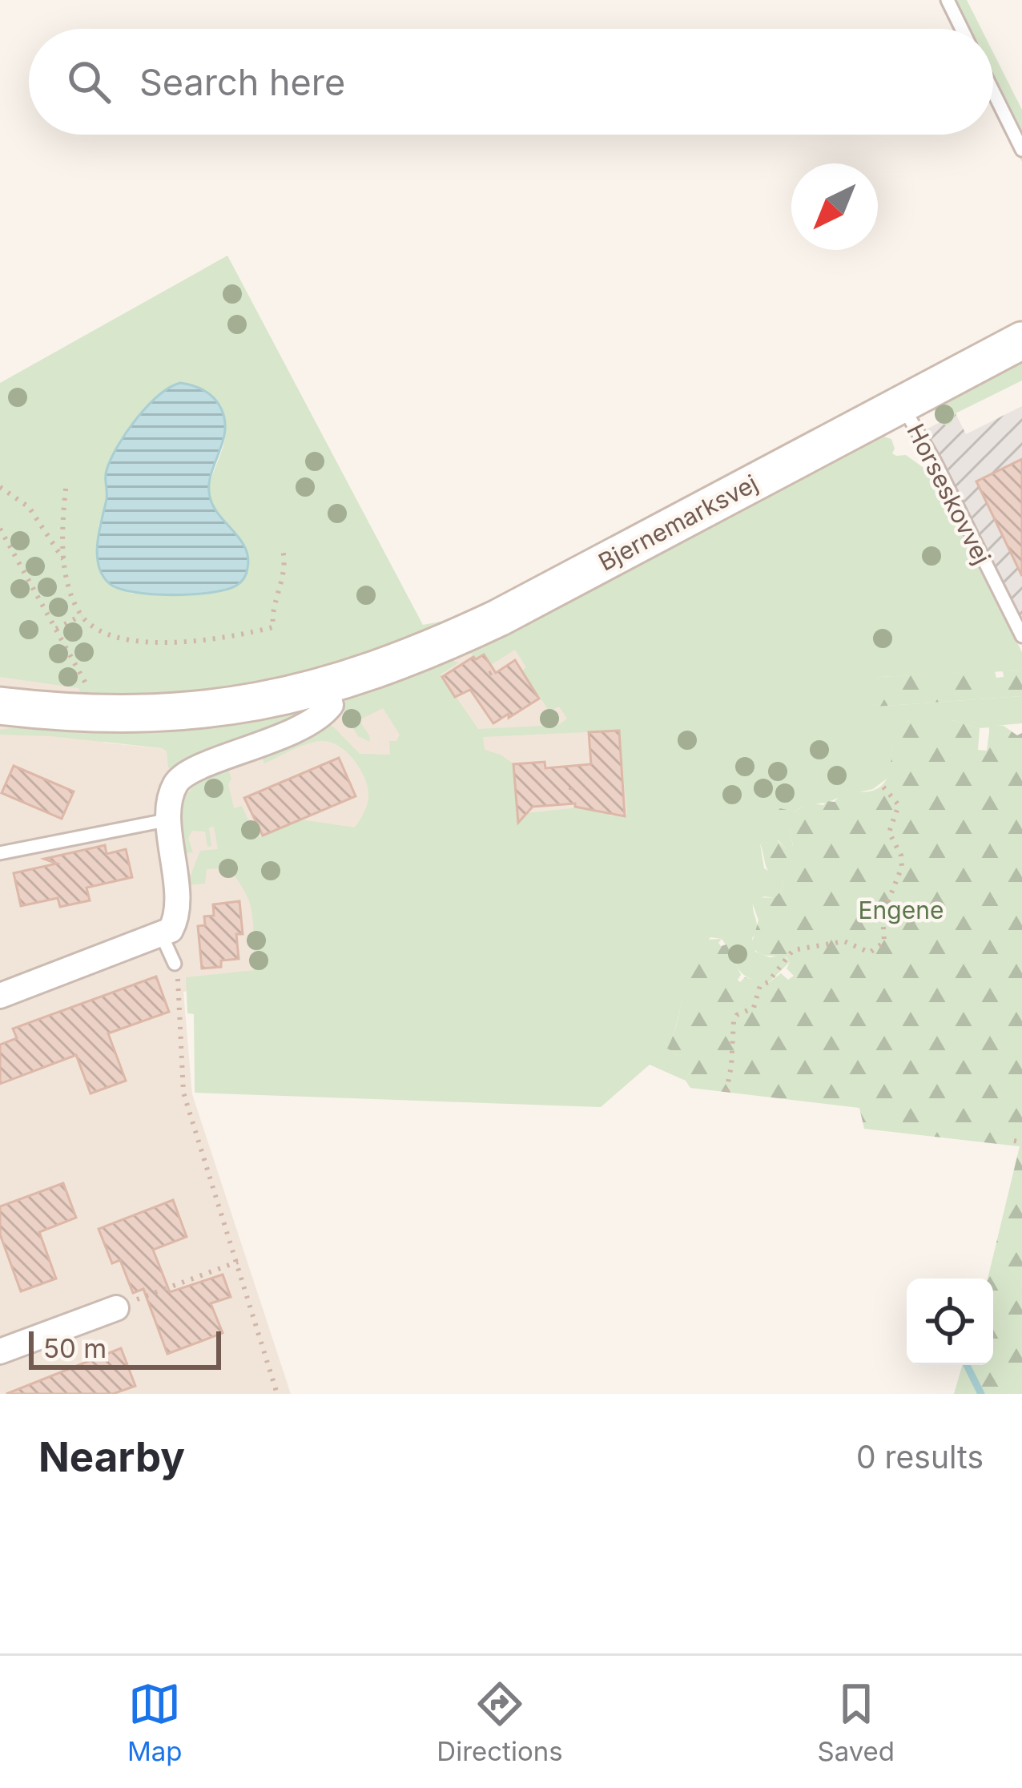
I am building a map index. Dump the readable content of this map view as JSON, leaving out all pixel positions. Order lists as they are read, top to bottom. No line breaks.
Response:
{"streets":{"street":["Bjernemarksvej"],"lane":["Horseskovvej"]},"crossings":[["Horseskovvej","Bjernemarksvej"]],"parks":["Engene"],"scale_bar":"50 m","north":"bottom left","page":{"search":"Search here","scale":"50 m","heading":["Nearby","0 results"],"nav":["Map","Directions","Saved"]}}
